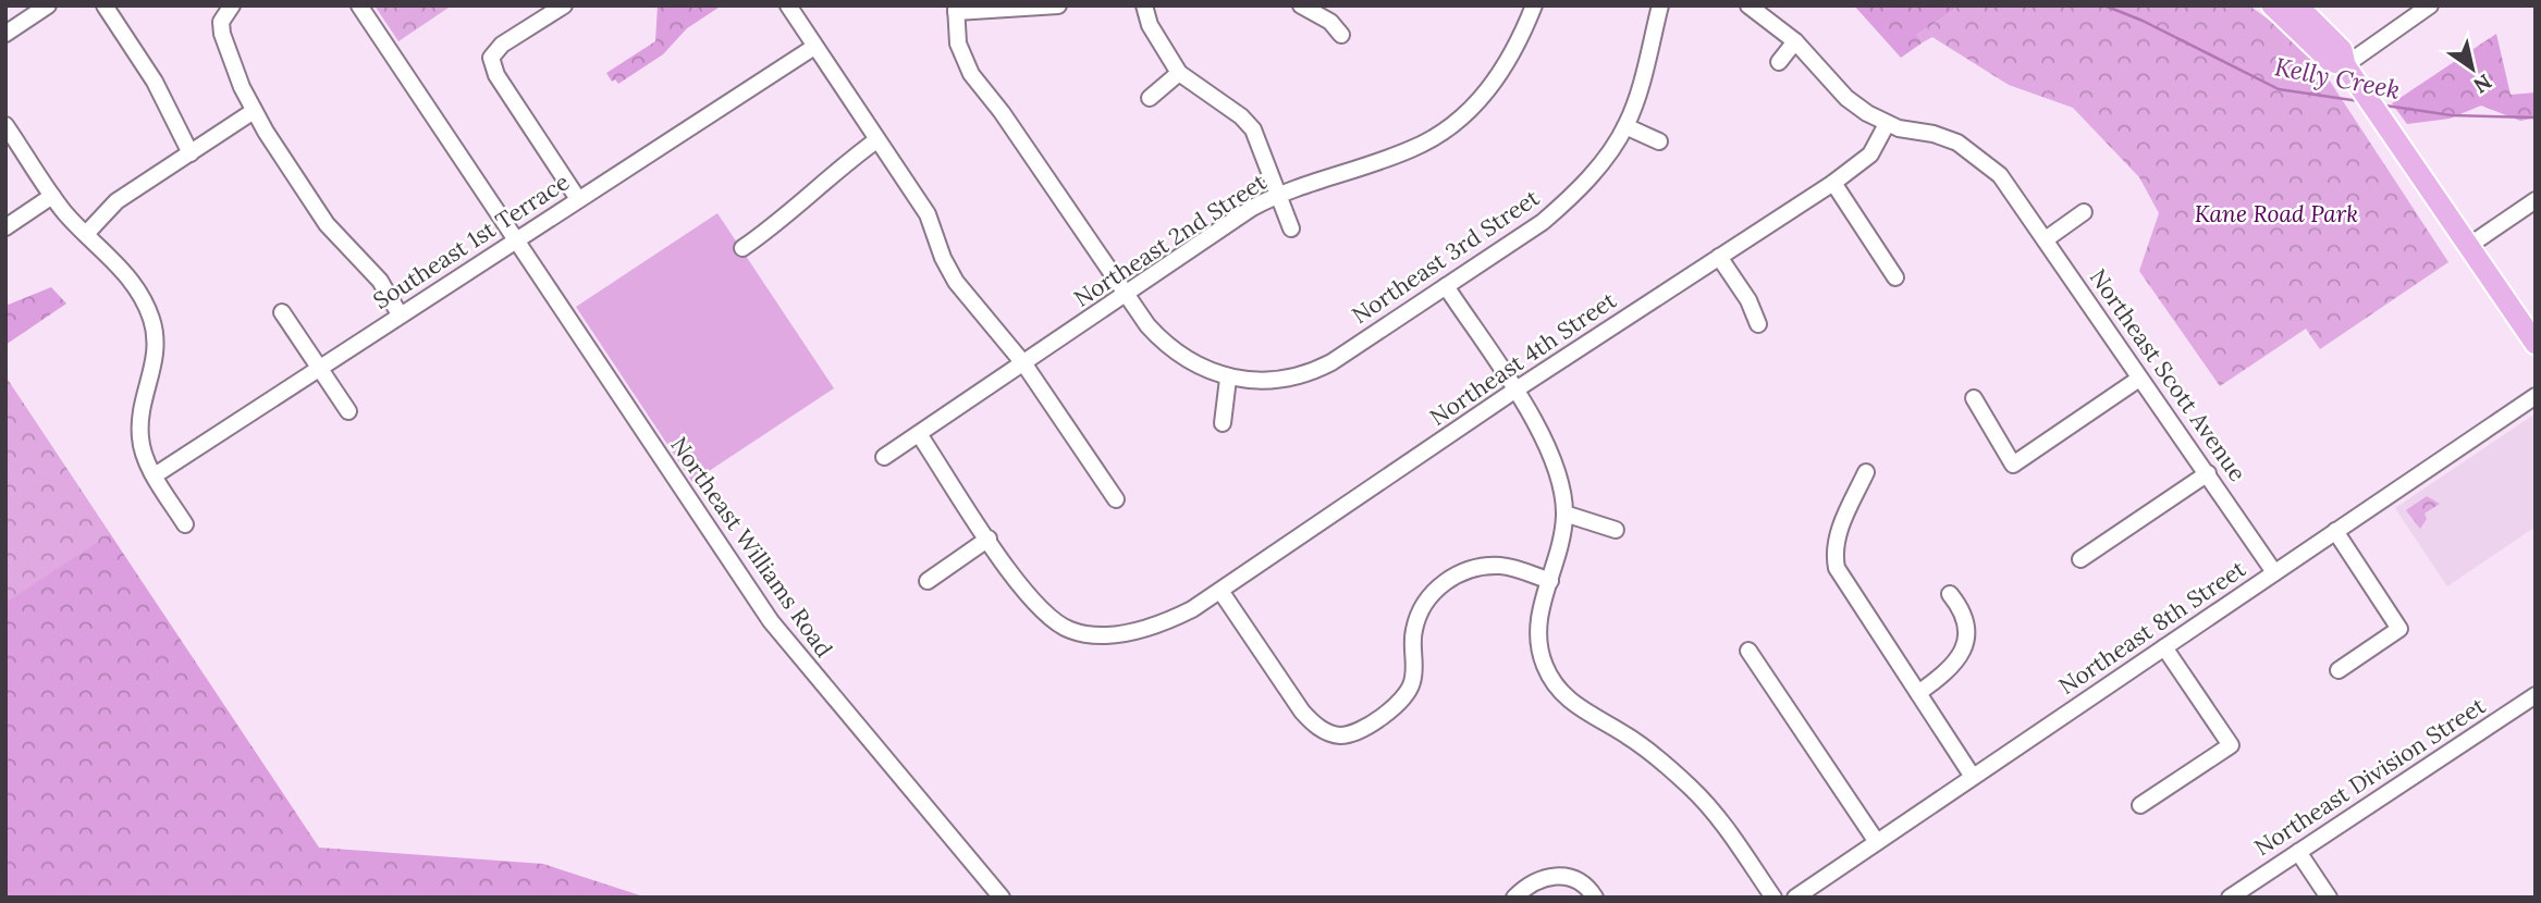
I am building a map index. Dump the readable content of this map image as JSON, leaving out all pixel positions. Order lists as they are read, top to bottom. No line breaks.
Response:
{"streets":{"street":["Northeast 2nd Street","Southeast 1st Terrace","Northeast 3rd Street","Northeast 4th Street","Northeast Scott Avenue","Northeast Williams Road","Northeast 8th Street","Northeast Division Street"]},"crossings":[["Northeast 2nd Street","Northeast 3rd Street"],["Northeast 2nd Street","Northeast 4th Street"],["Southeast 1st Terrace","Northeast Williams Road"],["Northeast 4th Street","Northeast Scott Avenue"],["Northeast Scott Avenue","Northeast 8th Street"]],"water":["Kelly Creek"],"parks":["Kane Road Park"],"north":"bottom right"}
